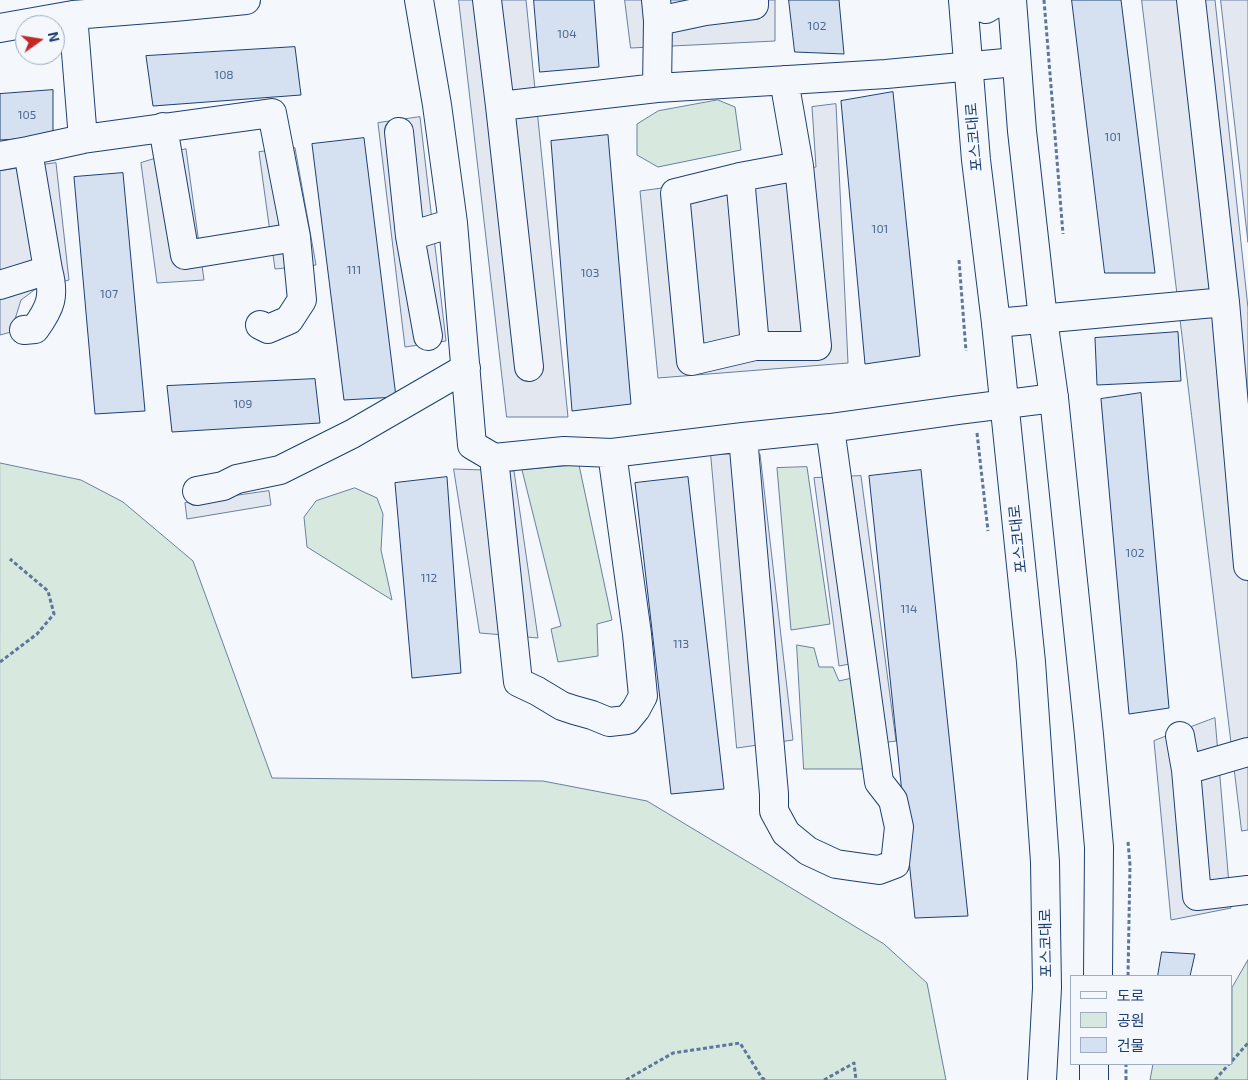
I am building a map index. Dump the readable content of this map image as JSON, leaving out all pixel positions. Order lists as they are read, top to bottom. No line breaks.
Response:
{"streets":{"main road":["포스코대로"]},"house_numbers":["102","104","108","105","101","101","111","103","107","109","102","112","114","113"],"legend":["도로","공원","건물"],"north":"right"}
